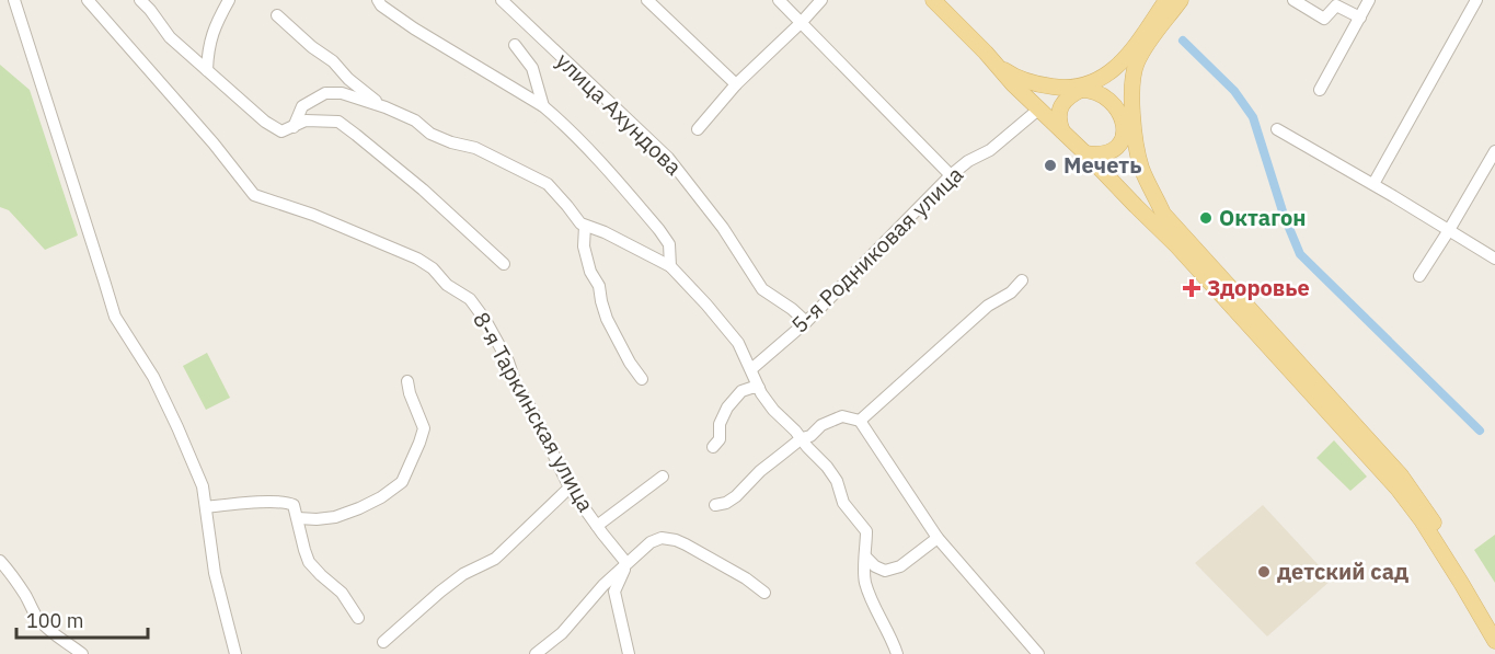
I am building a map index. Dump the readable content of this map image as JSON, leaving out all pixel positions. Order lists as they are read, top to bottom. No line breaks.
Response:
{"streets":{"street":["улица Ахундова","5-я Родниковая улица","8-я Таркинская улица"]},"crossings":[["улица Ахундова","5-я Родниковая улица"]],"places":{"other":["Мечеть","Октагон","детский сад"],"health":["Здоровье"]},"scale_bar":"100 m"}
